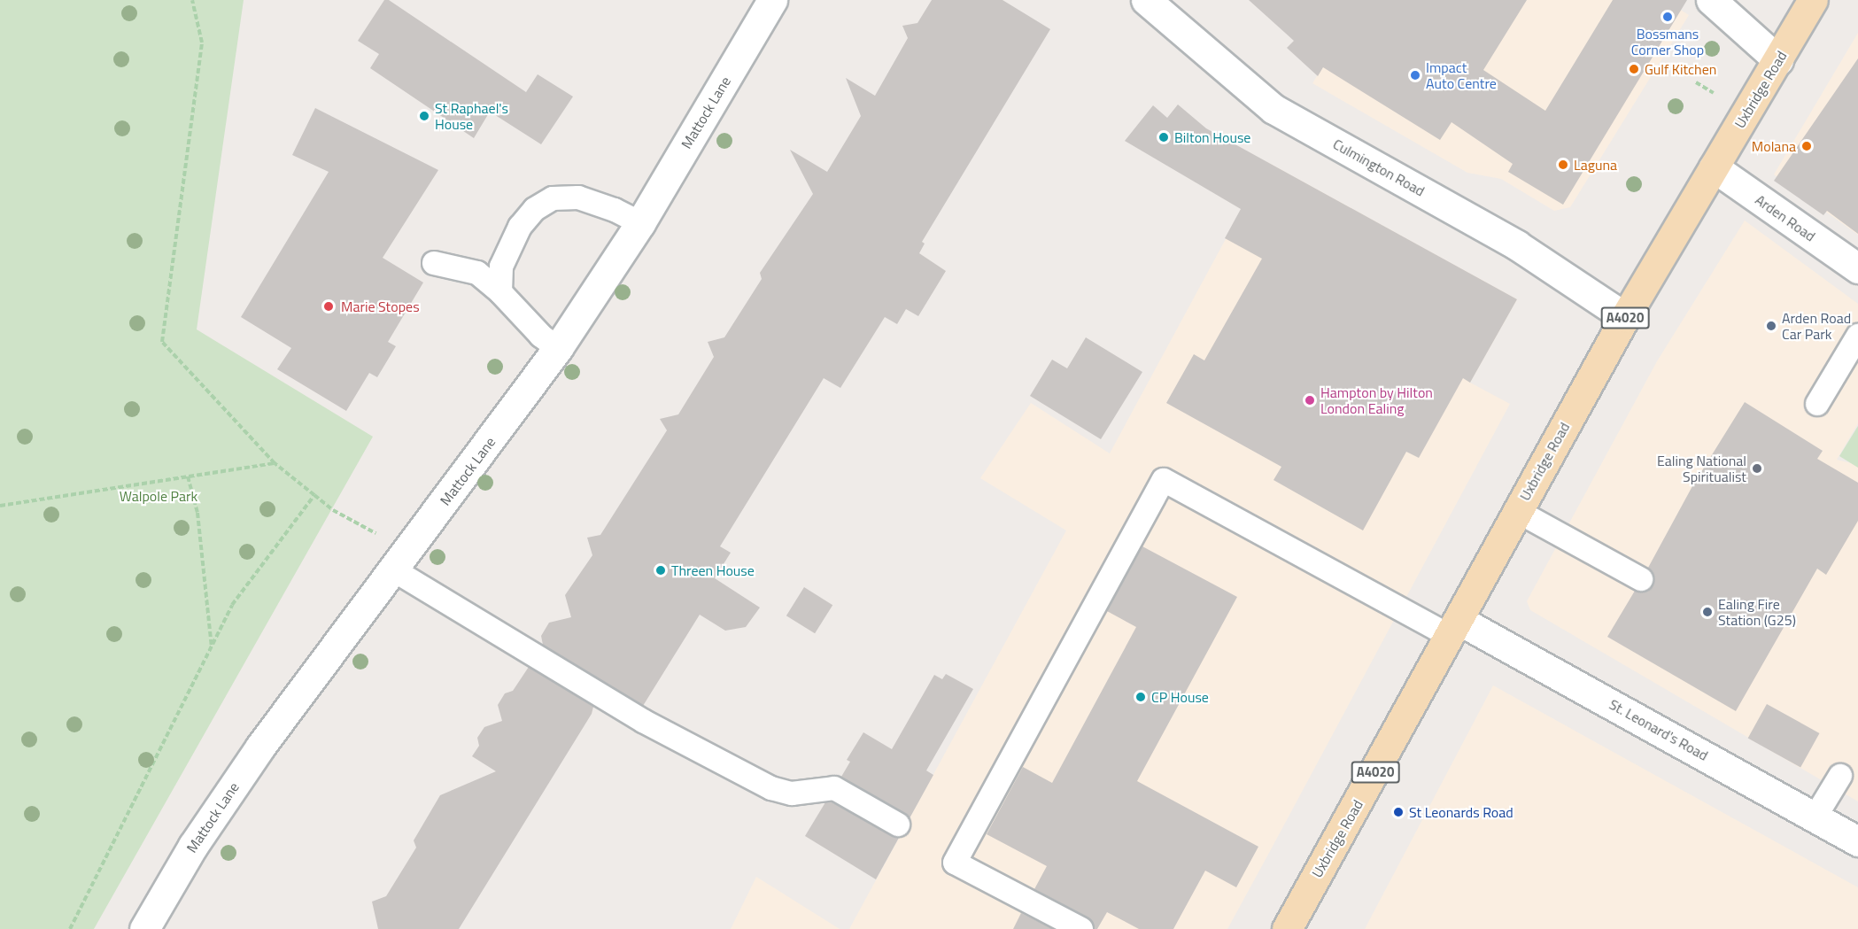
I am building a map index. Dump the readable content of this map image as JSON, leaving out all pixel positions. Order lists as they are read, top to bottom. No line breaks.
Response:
{"streets":{"main road":["Uxbridge Road","A4020"],"street":["Mattock Lane","Culmington Road","Arden Road","St. Leonard's Road"]},"crossings":[["Uxbridge Road","Culmington Road"],["Uxbridge Road","Arden Road"],["Uxbridge Road","St. Leonard's Road"]],"parks":["Walpole Park"],"places":["Bossmans Corner Shop","Gulf Kitchen","Impact Auto Centre","St Raphael's House","Bilton House","Molana","Laguna","Marie Stopes","Arden Road Car Park","Hampton by Hilton London Ealing","Ealing National Spiritualist","Threen House","Ealing Fire Station (G25)","CP House","St Leonards Road"]}
